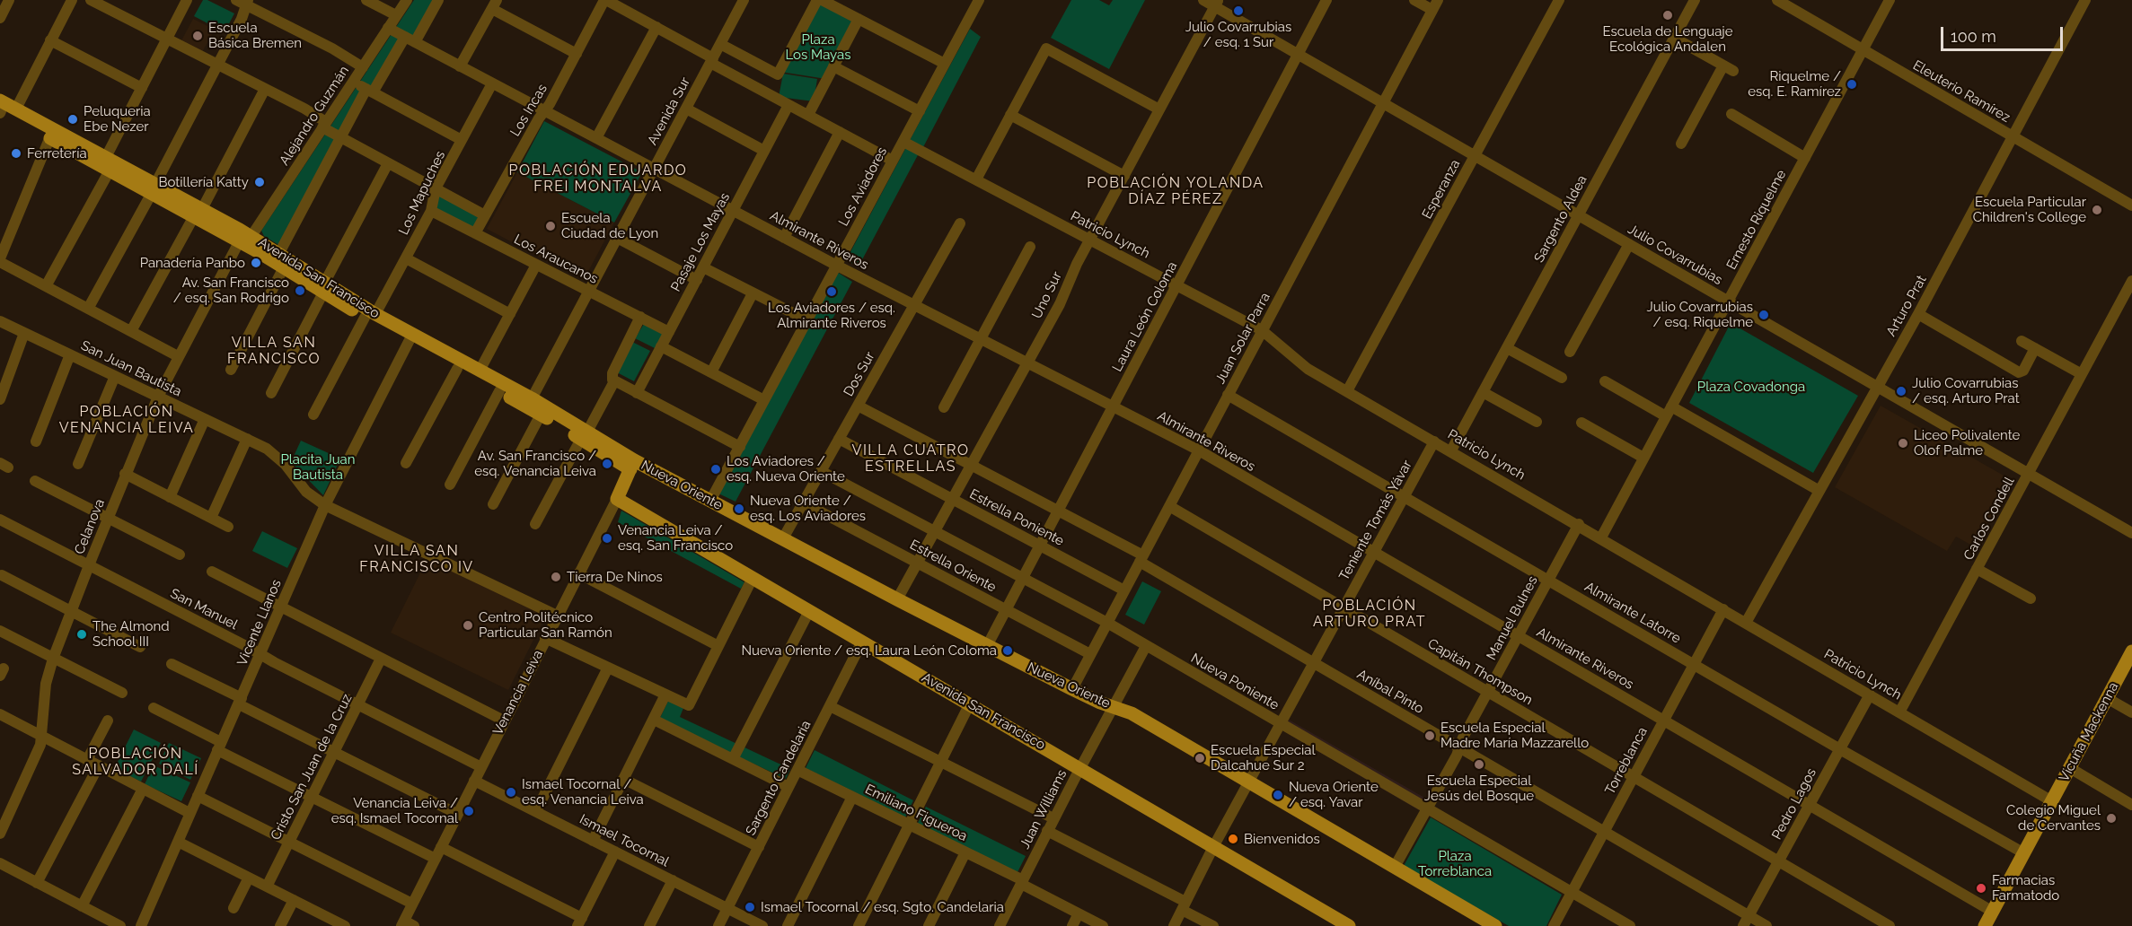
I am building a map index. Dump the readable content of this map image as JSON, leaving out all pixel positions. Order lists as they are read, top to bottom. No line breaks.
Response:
{"streets":{"main road":["Avenida San Francisco","Nueva Oriente","Venancia Leiva","Vicuña Mackenna"],"street":["Eleuterio Ramírez","Los Incas","Avenida Sur","Alejandro Guzmán","Los Aviadores","Esperanza","Los Mapuches","Sargento Aldea","Ernesto Riquelme","Patricio Lynch","Almirante Riveros","Pasaje Los Mayas","Julio Covarrubias","Los Araucanos","Uno Sur","Arturo Prat","Laura León Coloma","Juan Solar Parra","San Juan Bautista","Dos Sur","Estrella Poniente","Carlos Condell","Teniente Tomás Yávar","Celanova","Estrella Oriente","San Manuel","Almirante Latorre","Manuel Bulnes","Vicente Llanos","Capitán Thompson","Nueva Poniente","Aníbal Pinto","Torreblanca","Cristo San Juan de la Cruz","Sargento Candelaria","Pedro Lagos","Juan Williams","Emiliano Figueroa","Ismael Tocornal"]},"crossings":[["Eleuterio Ramírez","Ernesto Riquelme"],["Eleuterio Ramírez","Arturo Prat"],["Los Incas","Almirante Riveros"],["Los Incas","Los Araucanos"],["Avenida Sur","Almirante Riveros"],["Avenida Sur","Los Araucanos"],["Avenida Sur","Avenida San Francisco"],["Alejandro Guzmán","Almirante Riveros"],["Alejandro Guzmán","Avenida San Francisco"],["Alejandro Guzmán","Celanova"],["Los Aviadores","Patricio Lynch"],["Los Aviadores","Almirante Riveros"],["Los Aviadores","Nueva Oriente"],["Esperanza","Patricio Lynch"],["Esperanza","Julio Covarrubias"],["Los Mapuches","Almirante Riveros"],["Los Mapuches","Los Araucanos"],["Los Mapuches","Avenida San Francisco"],["Sargento Aldea","Patricio Lynch"],["Sargento Aldea","Julio Covarrubias"],["Ernesto Riquelme","Patricio Lynch"],["Ernesto Riquelme","Julio Covarrubias"],["Patricio Lynch","Uno Sur"],["Patricio Lynch","Arturo Prat"],["Patricio Lynch","Laura León Coloma"],["Patricio Lynch","Juan Solar Parra"],["Patricio Lynch","Carlos Condell"],["Patricio Lynch","Teniente Tomás Yávar"],["Patricio Lynch","Manuel Bulnes"],["Patricio Lynch","Vicuña Mackenna"],["Patricio Lynch","Torreblanca"],["Patricio Lynch","Pedro Lagos"],["Almirante Riveros","Pasaje Los Mayas"],["Almirante Riveros","Uno Sur"],["Almirante Riveros","Laura León Coloma"],["Almirante Riveros","Juan Solar Parra"],["Almirante Riveros","Dos Sur"],["Almirante Riveros","Teniente Tomás Yávar"],["Almirante Riveros","Manuel Bulnes"],["Almirante Riveros","Vicuña Mackenna"],["Almirante Riveros","Torreblanca"],["Almirante Riveros","Pedro Lagos"],["Pasaje Los Mayas","Los Araucanos"],["Julio Covarrubias","Uno Sur"],["Julio Covarrubias","Arturo Prat"],["Julio Covarrubias","Laura León Coloma"],["Julio Covarrubias","Juan Solar Parra"],["Julio Covarrubias","Carlos Condell"],["Avenida San Francisco","Nueva Oriente"],["Avenida San Francisco","Celanova"],["Avenida San Francisco","Vicente Llanos"],["Avenida San Francisco","Venancia Leiva"],["Avenida San Francisco","Sargento Candelaria"],["Avenida San Francisco","Juan Williams"],["Uno Sur","Nueva Oriente"],["Uno Sur","Estrella Poniente"],["Uno Sur","Estrella Oriente"],["Uno Sur","Nueva Poniente"],["Uno Sur","Aníbal Pinto"],["Laura León Coloma","Nueva Oriente"],["Laura León Coloma","Estrella Poniente"],["Laura León Coloma","Estrella Oriente"],["Laura León Coloma","Nueva Poniente"],["Laura León Coloma","Aníbal Pinto"],["Juan Solar Parra","Nueva Oriente"],["Juan Solar Parra","Estrella Poniente"],["Juan Solar Parra","Estrella Oriente"],["Juan Solar Parra","Almirante Latorre"],["Juan Solar Parra","Capitán Thompson"],["Juan Solar Parra","Nueva Poniente"],["Juan Solar Parra","Aníbal Pinto"],["San Juan Bautista","Celanova"],["San Juan Bautista","Vicente Llanos"],["San Juan Bautista","Venancia Leiva"],["Dos Sur","Nueva Oriente"],["Dos Sur","Estrella Poniente"],["Dos Sur","Estrella Oriente"],["Dos Sur","Nueva Poniente"],["Dos Sur","Aníbal Pinto"],["Nueva Oriente","Teniente Tomás Yávar"],["Nueva Oriente","Manuel Bulnes"],["Nueva Oriente","Venancia Leiva"],["Nueva Oriente","Juan Williams"],["Teniente Tomás Yávar","Almirante Latorre"],["Teniente Tomás Yávar","Capitán Thompson"],["Teniente Tomás Yávar","Nueva Poniente"],["Teniente Tomás Yávar","Aníbal Pinto"],["Celanova","San Manuel"],["San Manuel","Vicente Llanos"],["San Manuel","Venancia Leiva"],["San Manuel","Cristo San Juan de la Cruz"],["Almirante Latorre","Manuel Bulnes"],["Almirante Latorre","Vicuña Mackenna"],["Almirante Latorre","Torreblanca"],["Almirante Latorre","Pedro Lagos"],["Manuel Bulnes","Capitán Thompson"],["Manuel Bulnes","Nueva Poniente"],["Manuel Bulnes","Aníbal Pinto"],["Capitán Thompson","Torreblanca"],["Capitán Thompson","Pedro Lagos"],["Nueva Poniente","Torreblanca"],["Nueva Poniente","Juan Williams"],["Aníbal Pinto","Torreblanca"],["Aníbal Pinto","Pedro Lagos"],["Venancia Leiva","Ismael Tocornal"],["Sargento Candelaria","Emiliano Figueroa"],["Sargento Candelaria","Ismael Tocornal"],["Juan Williams","Emiliano Figueroa"]],"districts":["POBLACIÓN EDUARDO FREI MONTALVA","POBLACIÓN YOLANDA DÍAZ PÉREZ","VILLA SAN FRANCISCO","POBLACIÓN VENANCIA LEIVA","VILLA CUATRO ESTRELLAS","VILLA SAN FRANCISCO IV","POBLACIÓN ARTURO PRAT","POBLACIÓN SALVADOR DALÍ"],"parks":["Plaza Los Mayas","Plaza Covadonga","Placita Juan Bautista","Plaza Torreblanca"],"places":["Julio Covarrubias / esq. 1 Sur","Escuela de Lenguaje Ecológica Andalen","Escuela Básica Bremen","Riquelme / esq. E. Ramírez","Peluqueria Ebe Nezer","Ferretería","Botillería Katty","Escuela Particular Children's College","Escuela Ciudad de Lyon","Panadería Panbo","Av. San Francisco / esq. San Rodrigo","Los Aviadores / esq. Almirante Riveros","Julio Covarrubias / esq. Riquelme","Julio Covarrubias / esq. Arturo Prat","Liceo Polivalente Olof Palme","Av. San Francisco / esq. Venancia Leiva","Los Aviadores / esq. Nueva Oriente","Nueva Oriente / esq. Los Aviadores","Venancia Leiva / esq. San Francisco","Tierra De Ninos","Centro Politécnico Particular San Ramón","The Almond School III","Nueva Oriente / esq. Laura León Coloma","Escuela Especial Madre María Mazzarello","Escuela Especial Dalcahue Sur 2","Escuela Especial Jesús del Bosque","Ismael Tocornal / esq. Venancia Leiva","Nueva Oriente / esq. Yavar","Venancia Leiva / esq. Ismael Tocornal","Colegio Miguel de Cervantes","Bienvenidos","Farmacias Farmatodo","Ismael Tocornal / esq. Sgto. Candelaria"],"scale_bar":"100 m"}
